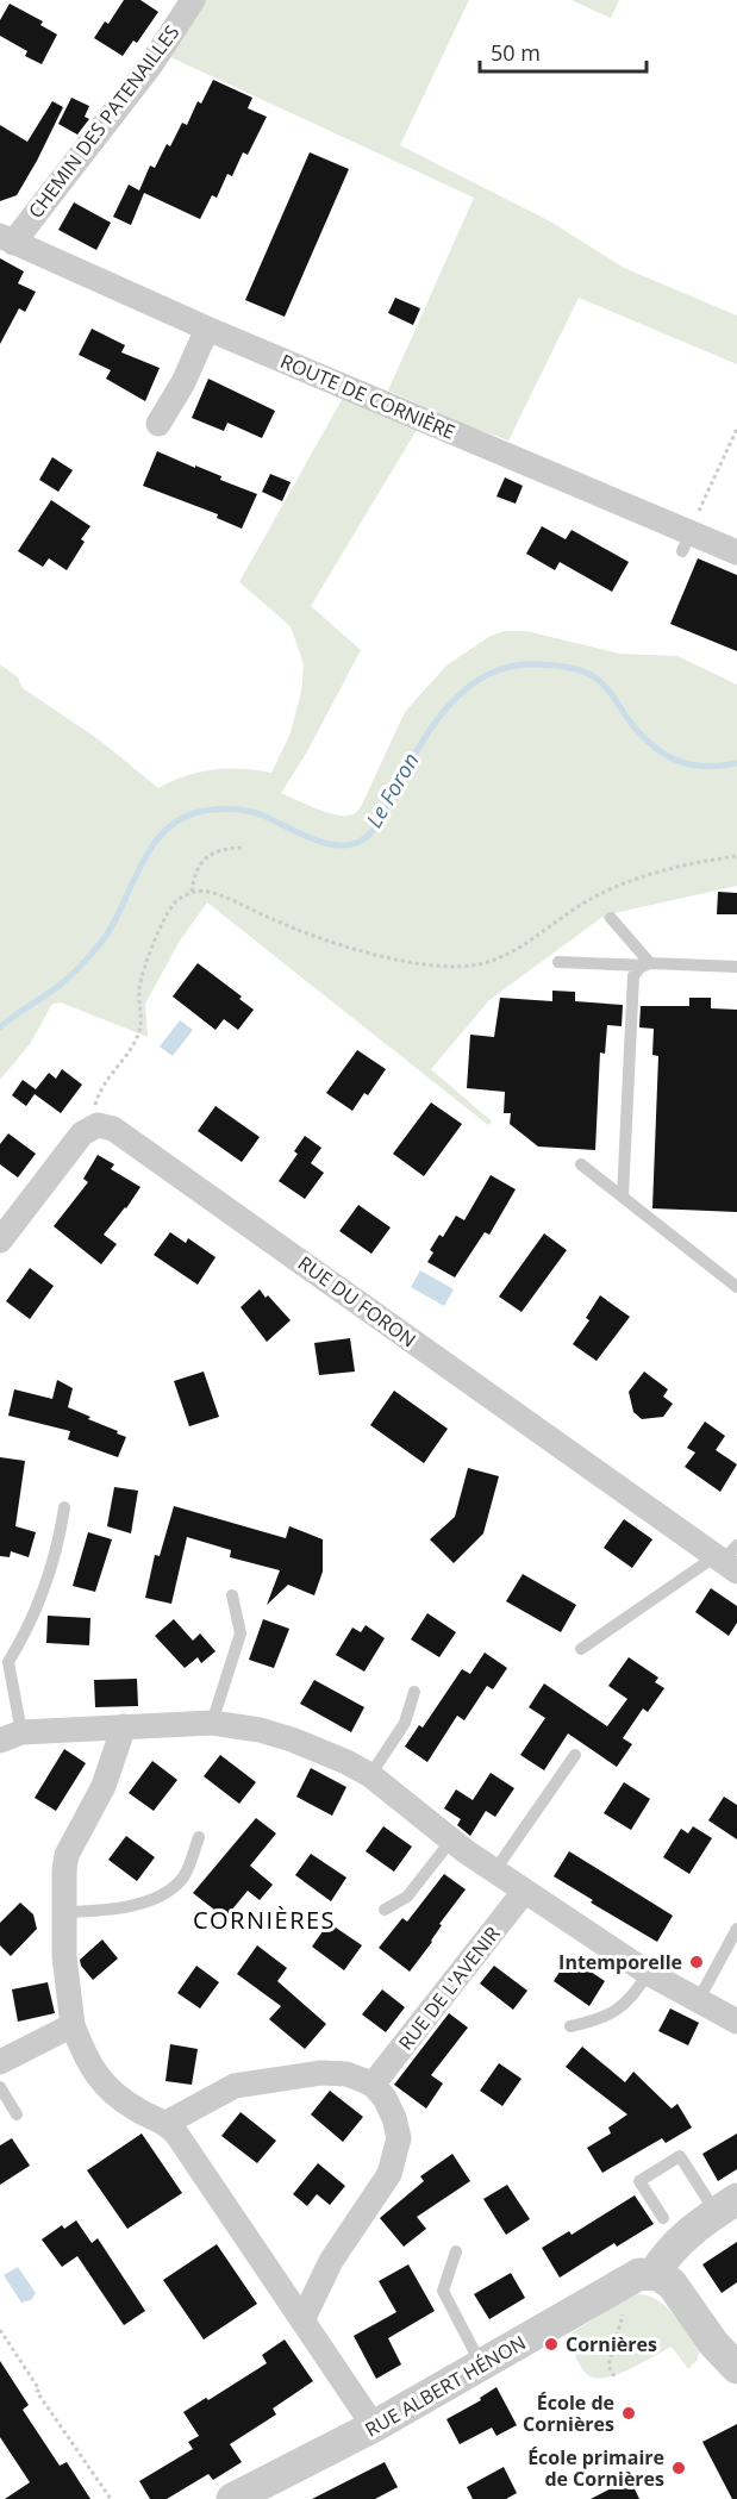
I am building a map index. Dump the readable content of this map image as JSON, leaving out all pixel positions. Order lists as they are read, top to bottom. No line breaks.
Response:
{"streets":{"street":["CHEMIN DES PATENAILLES","ROUTE DE CORNIÈRE","RUE DU FORON","RUE DE L'AVENIR","RUE ALBERT HÉNON"]},"crossings":[["CHEMIN DES PATENAILLES","ROUTE DE CORNIÈRE"]],"districts":["CORNIÈRES"],"water":["Le Foron"],"places":["Intemporelle","Cornières","École de Cornières","École primaire de Cornières"],"scale_bar":"50 m"}
